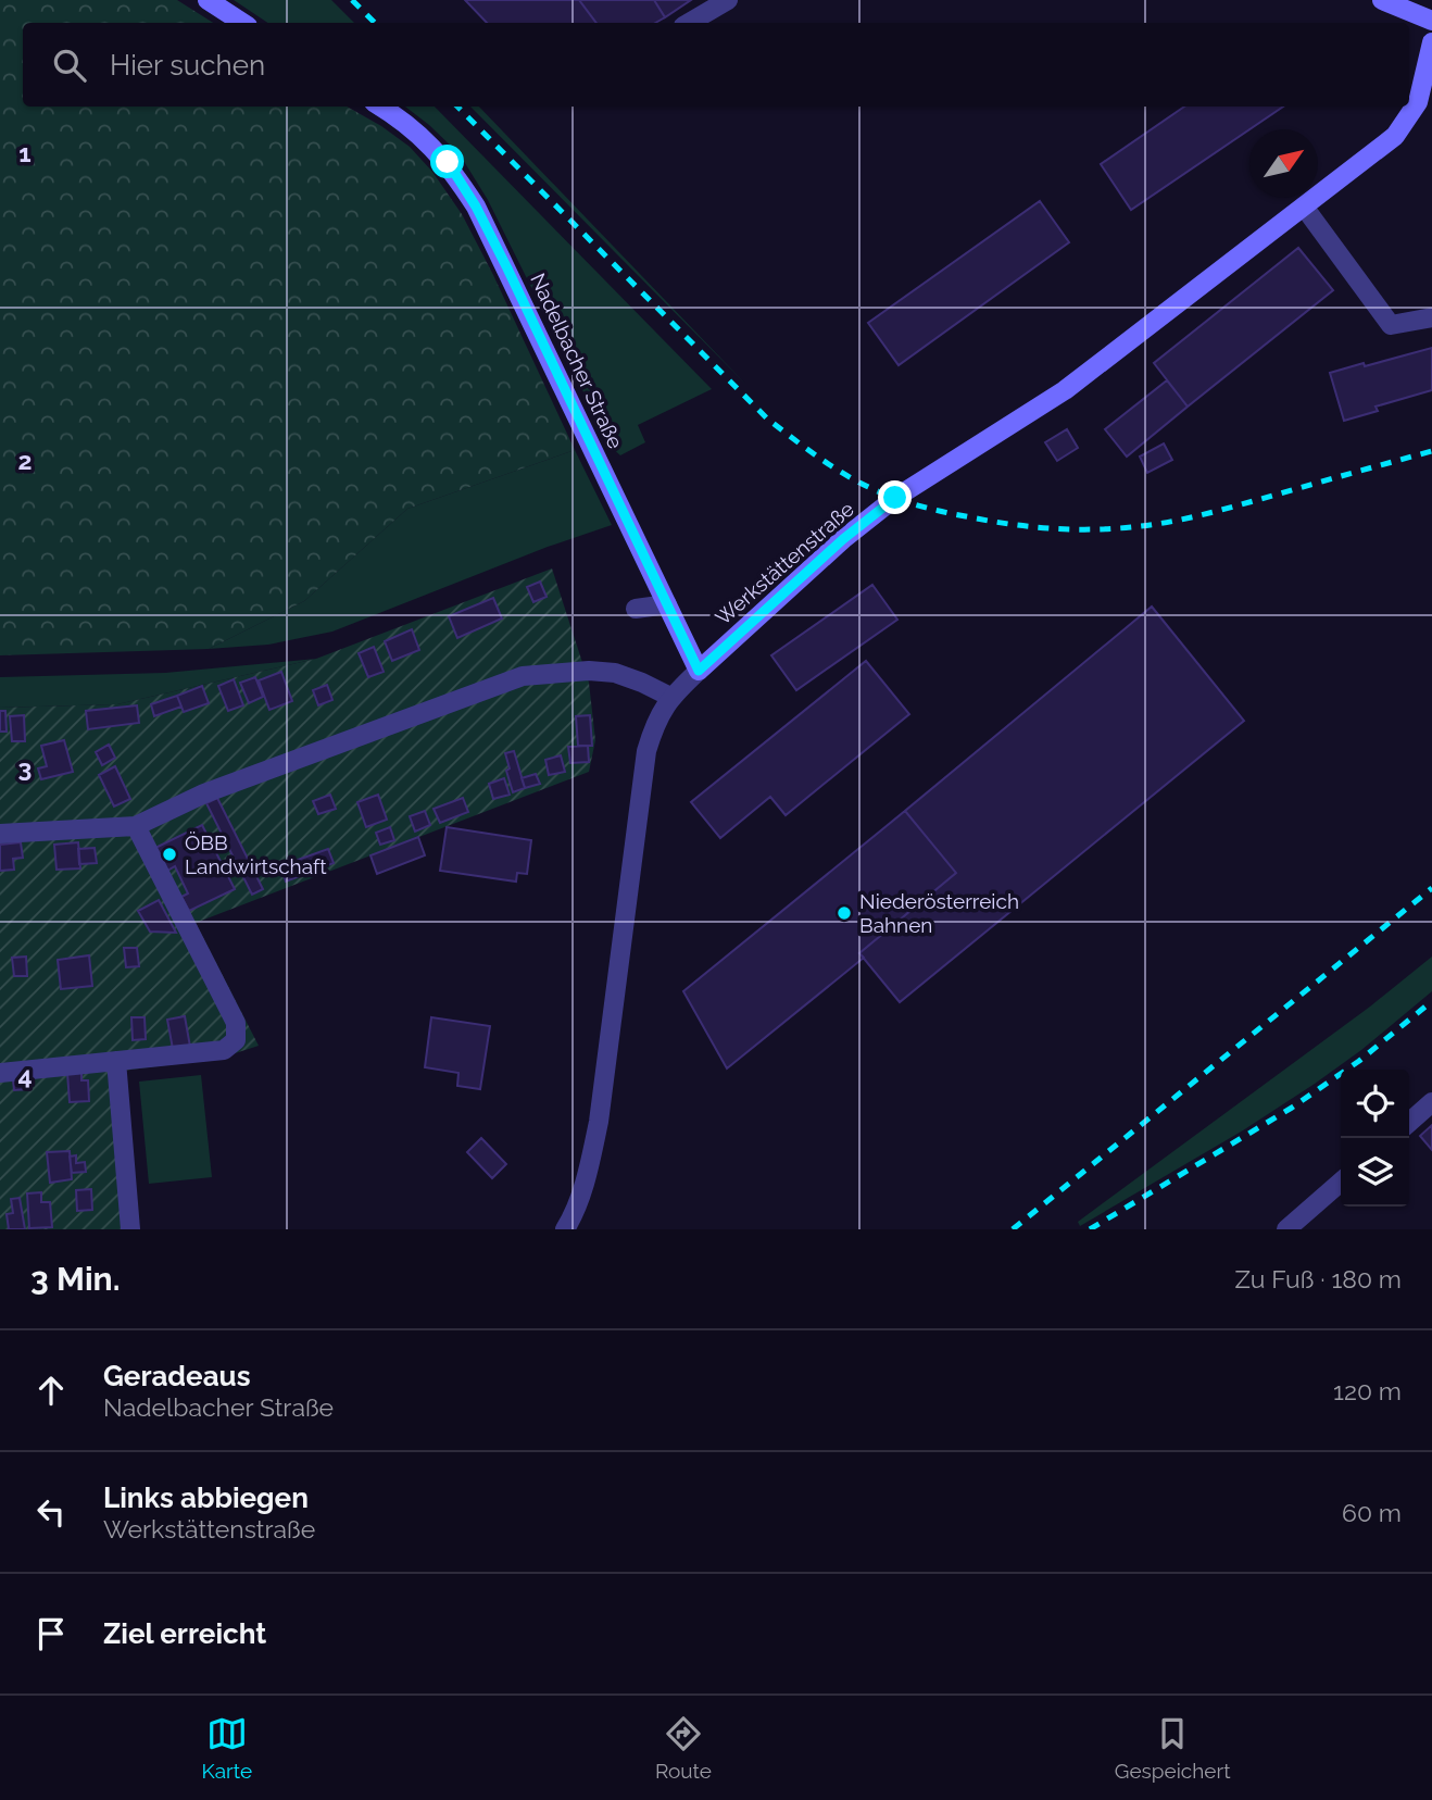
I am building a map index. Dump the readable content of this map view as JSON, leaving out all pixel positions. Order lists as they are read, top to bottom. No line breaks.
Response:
{"streets":{"street":["Nadelbacher Straße","Werkstättenstraße"]},"crossings":[["Nadelbacher Straße","Werkstättenstraße"]],"places":["ÖBB Landwirtschaft","Niederösterreich Bahnen"],"north":"top right","page":{"search":"Hier suchen","heading":["3 Min.","Zu Fuß · 180 m"],"list":[["Geradeaus","Nadelbacher Straße","120 m"],["Links abbiegen","Werkstättenstraße","60 m"],"Ziel erreicht"],"nav":["Karte","Route","Gespeichert"]},"grid":{"rows":["1","2","3","4"]}}
